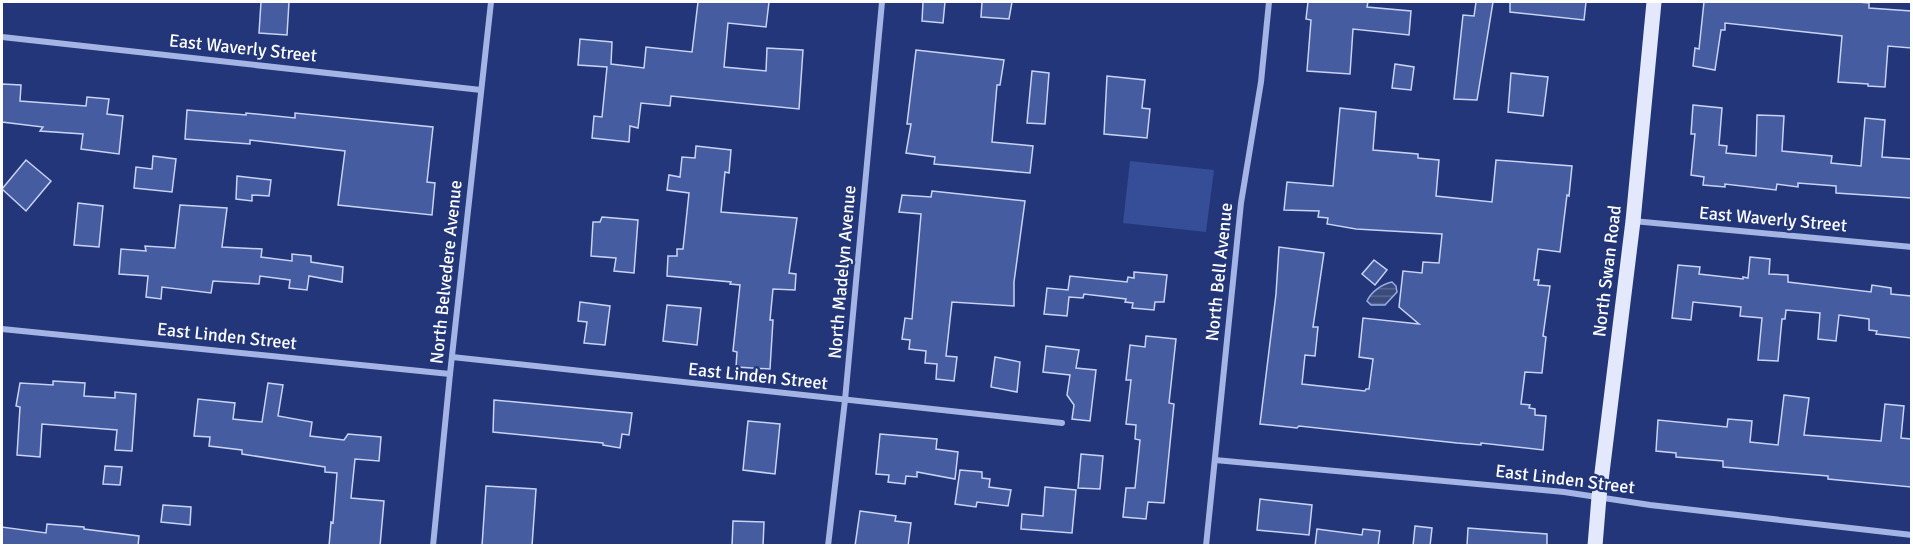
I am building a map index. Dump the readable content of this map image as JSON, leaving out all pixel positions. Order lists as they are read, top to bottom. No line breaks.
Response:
{"streets":{"main road":["North Swan Road"],"street":["East Waverly Street","North Belvedere Avenue","North Madelyn Avenue","North Bell Avenue","East Linden Street"]},"crossings":[["East Waverly Street","North Swan Road"],["East Waverly Street","North Belvedere Avenue"],["North Swan Road","East Linden Street"],["North Belvedere Avenue","East Linden Street"],["North Madelyn Avenue","East Linden Street"],["North Bell Avenue","East Linden Street"]]}
